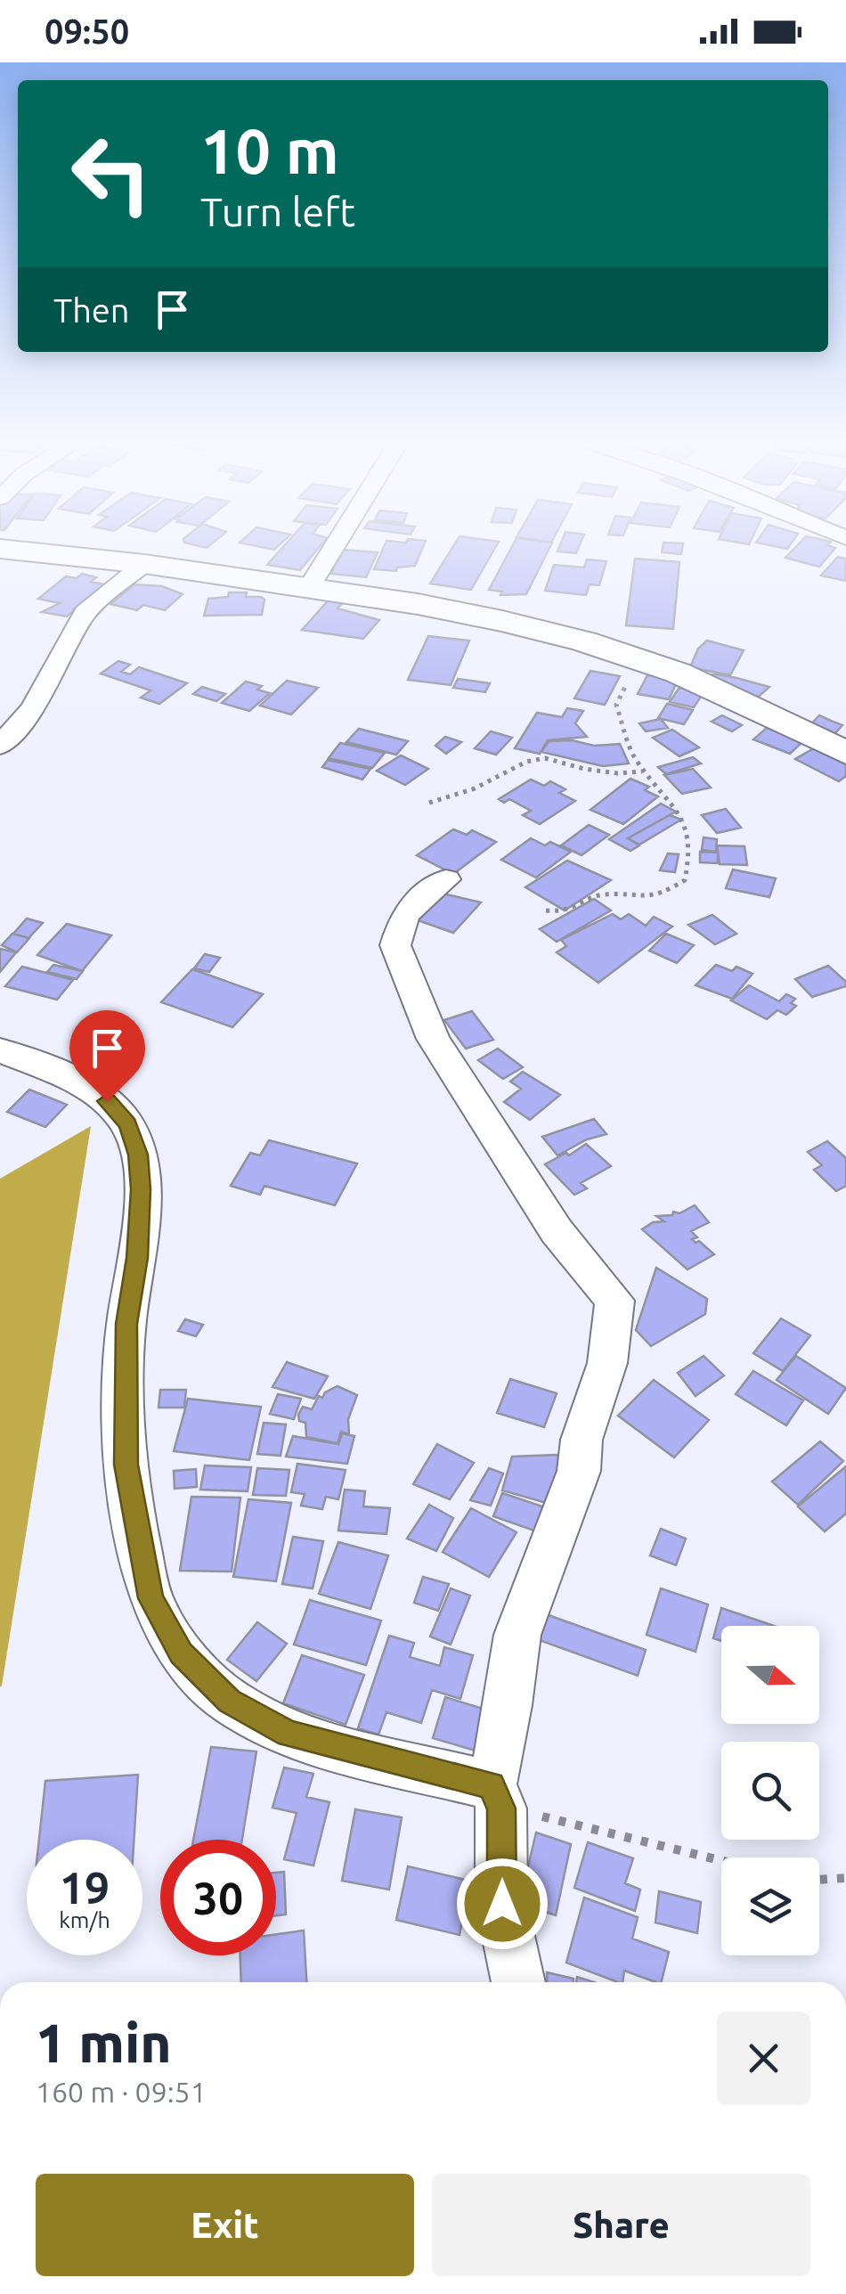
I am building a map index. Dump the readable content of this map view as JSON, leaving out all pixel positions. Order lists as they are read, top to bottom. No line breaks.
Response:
{"north":"right","page":{"status":"09:50","turn":["10 m","Turn left"],"then":"Then","speed":"19 km/h","limit":"30","heading":["1 min","160 m · 09:51"],"buttons":["Exit","Share"]}}
